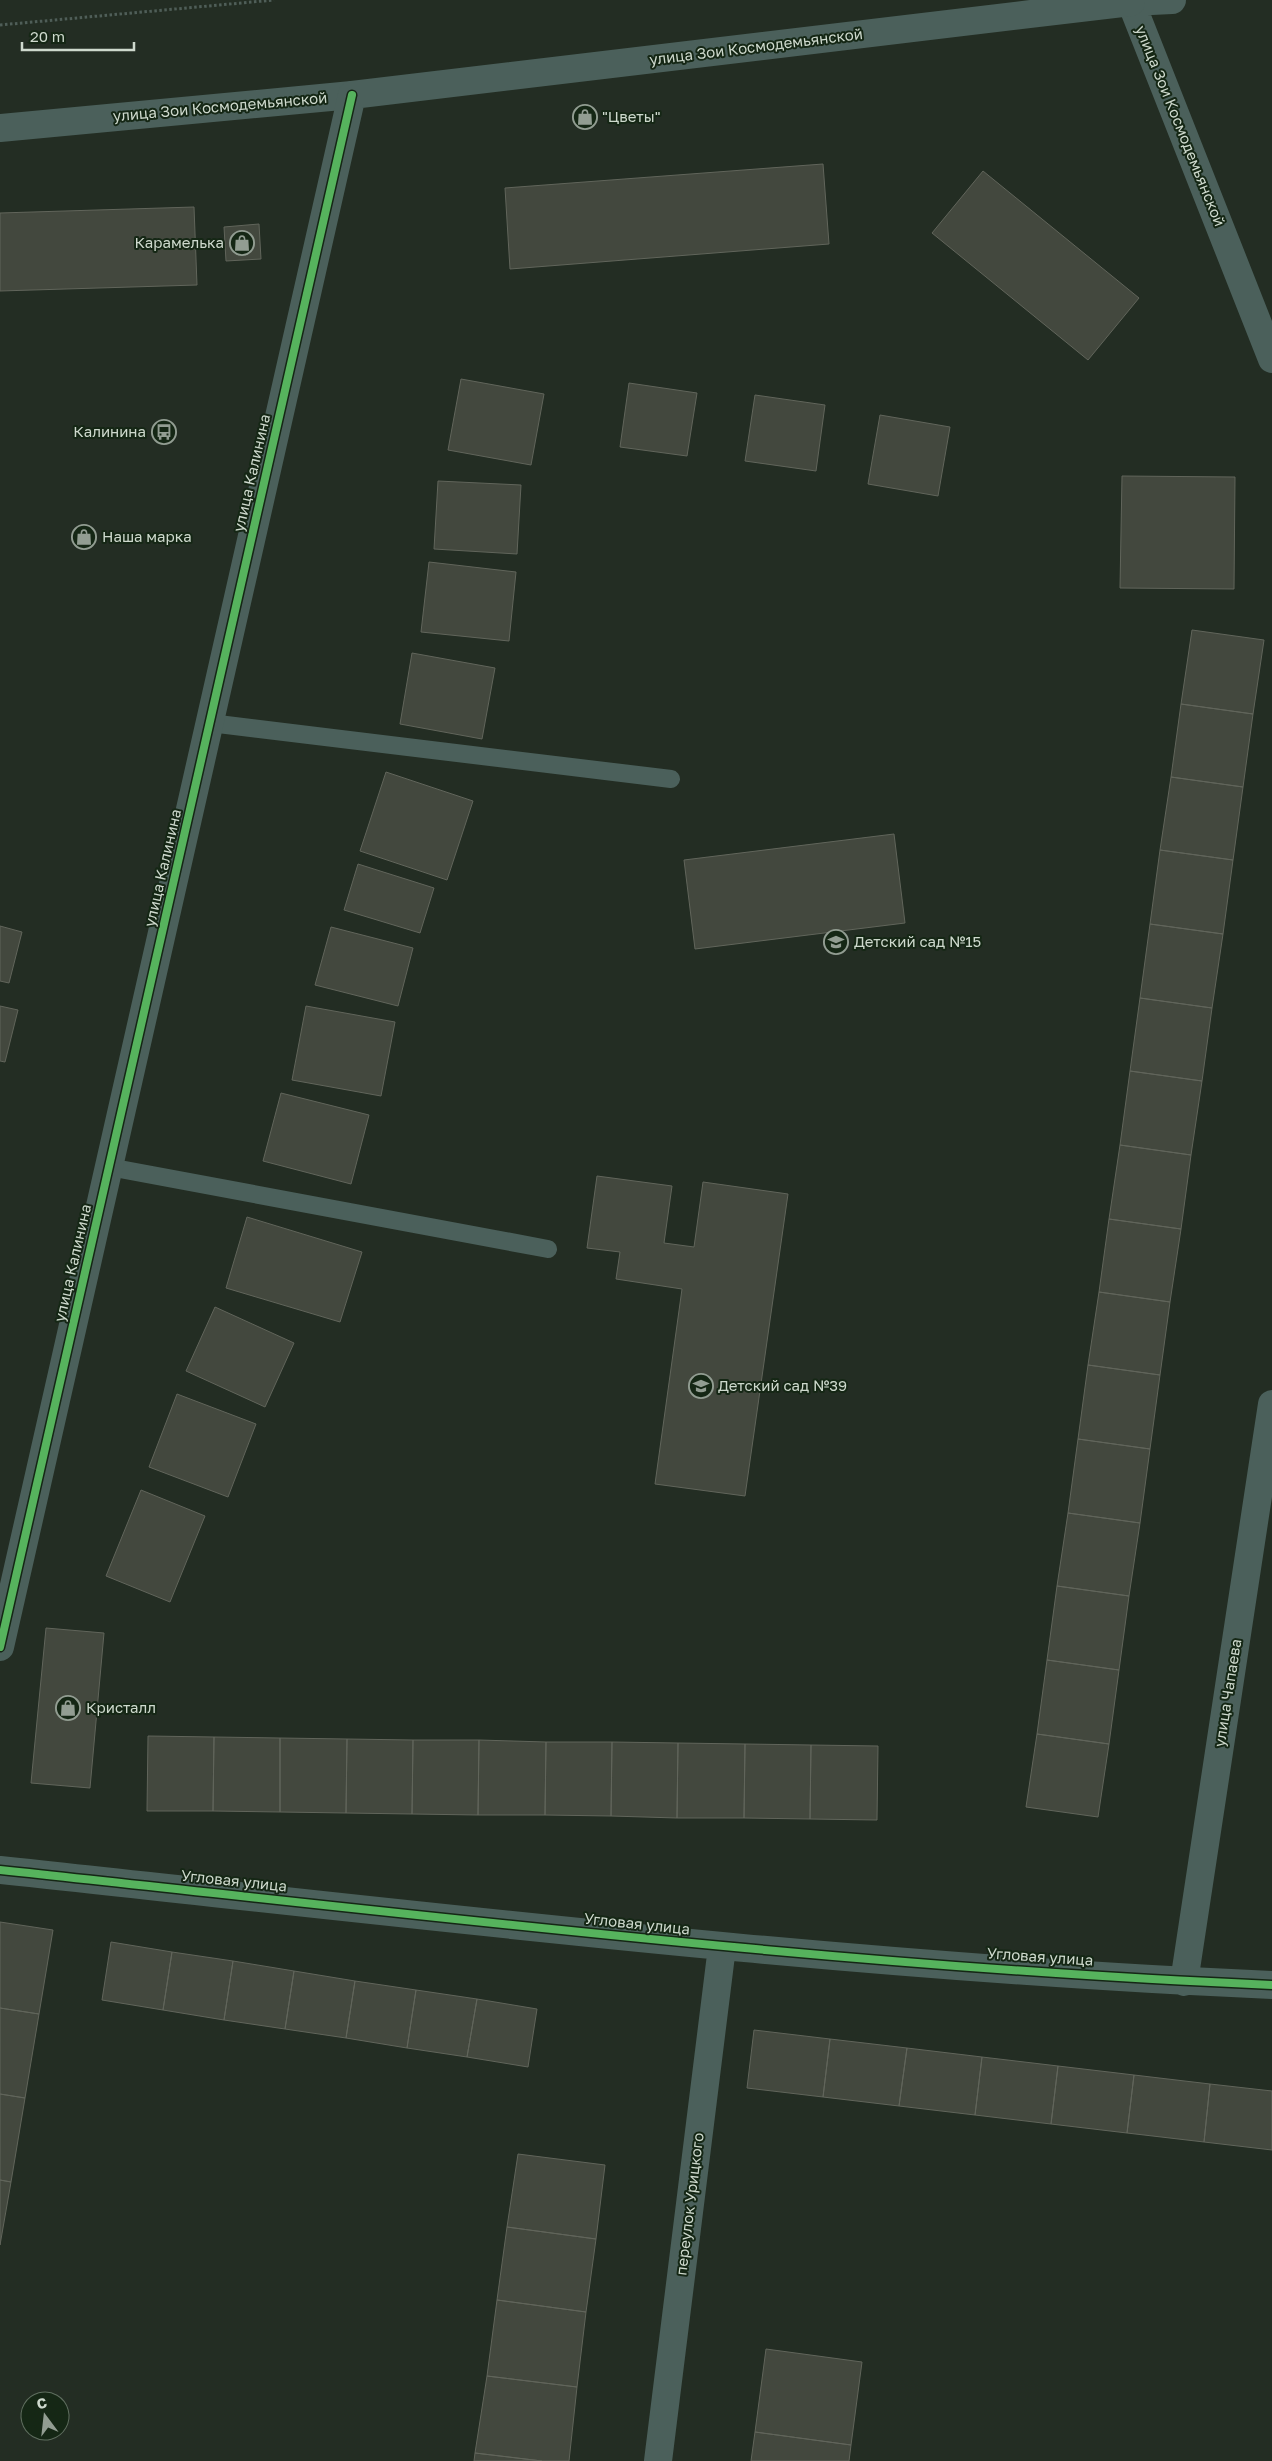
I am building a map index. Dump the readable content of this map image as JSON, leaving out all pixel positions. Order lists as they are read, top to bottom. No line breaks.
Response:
{"streets":{"street":["улица Зои Космодемьянской","улица Калинина","улица Чапаева","Угловая улица","переулок Урицкого"]},"crossings":[["улица Зои Космодемьянской","улица Калинина"],["улица Чапаева","Угловая улица"],["Угловая улица","переулок Урицкого"]],"places":{"shop":["\"Цветы\"","Карамелька","Наша марка","Кристалл"],"bus stop":["Калинина"],"school or university":["Детский сад №15","Детский сад №39"]},"scale_bar":"20 m","north":"top"}
